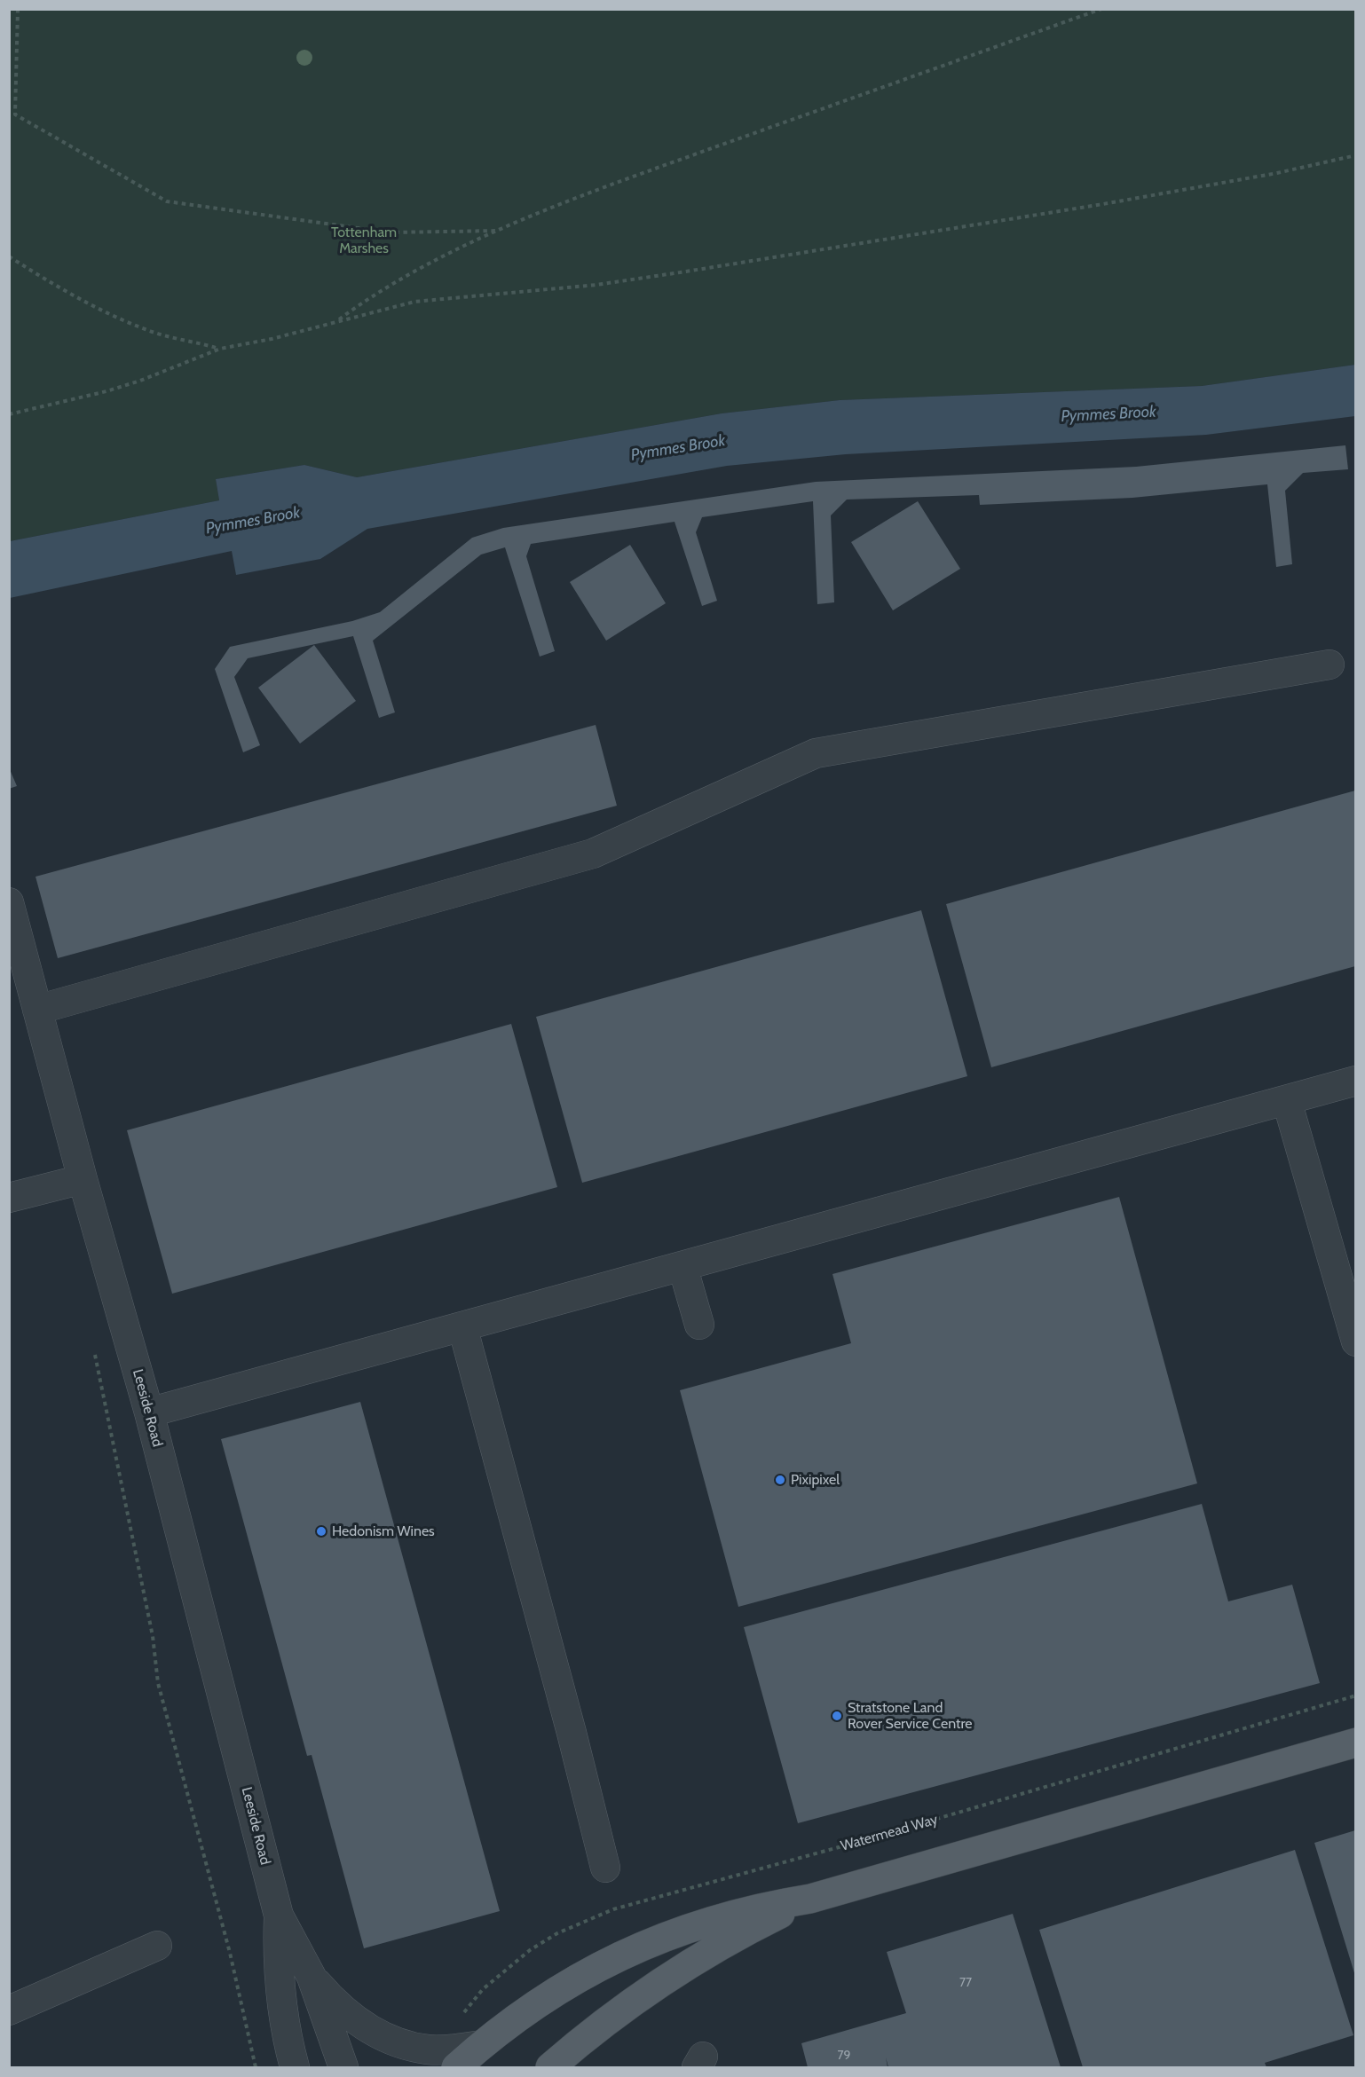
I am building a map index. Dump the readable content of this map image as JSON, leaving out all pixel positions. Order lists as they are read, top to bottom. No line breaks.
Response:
{"streets":{"street":["Leeside Road"],"path":["Watermead Way"]},"water":["Pymmes Brook"],"parks":["Tottenham Marshes"],"places":["Pixipixel","Hedonism Wines","Stratstone Land Rover Service Centre"],"house_numbers":["77","79"]}
